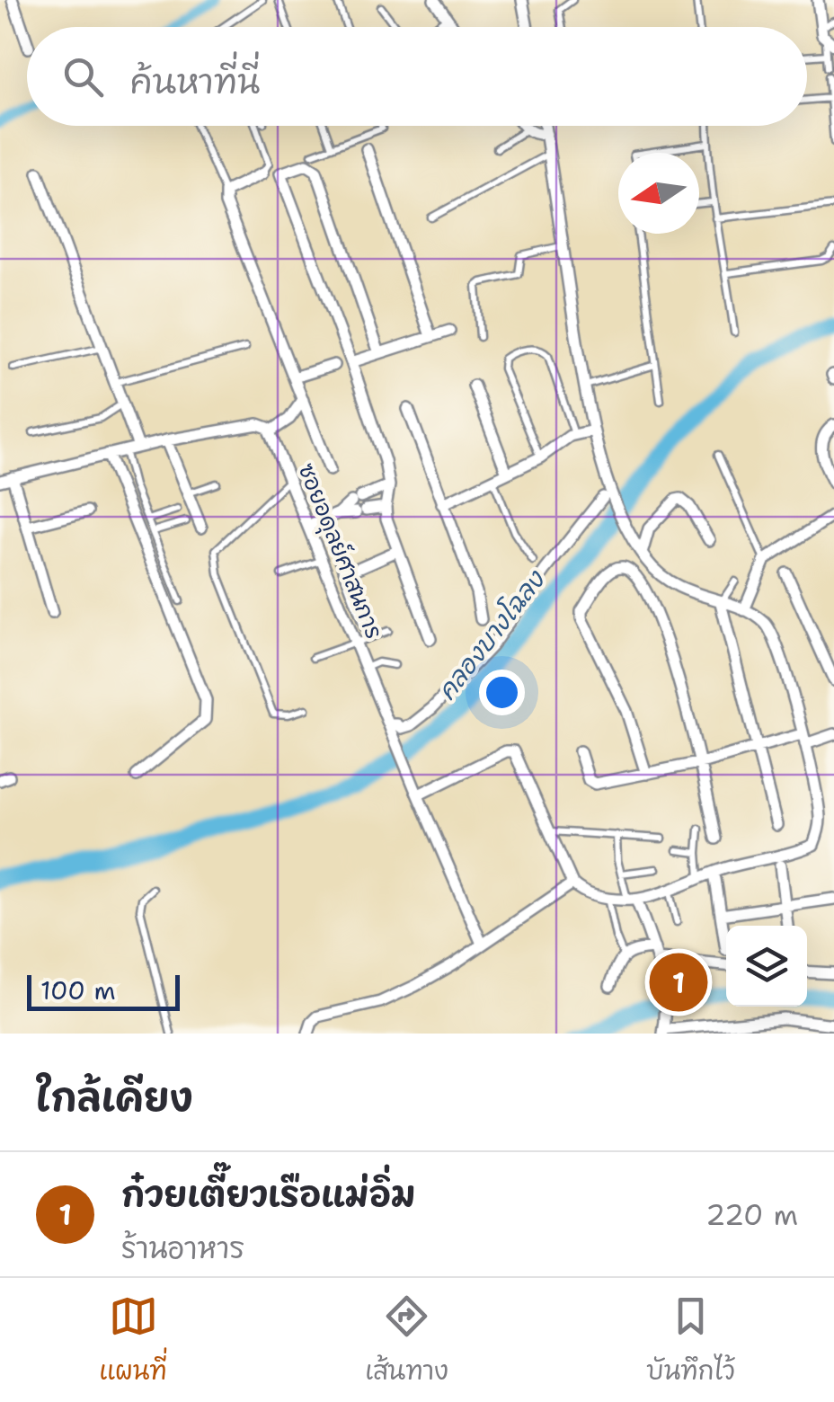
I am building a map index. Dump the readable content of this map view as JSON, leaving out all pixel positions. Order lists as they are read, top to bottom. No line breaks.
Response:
{"streets":{"street":["ซอยอดุลย์ศาสนการ"]},"water":["คลองบางโฉลง"],"scale_bar":"100 m","north":"left","page":{"search":"ค้นหาที่นี่","pins":"1","scale":"100 m","heading":"ใกล้เคียง","list":[{"mark":"1","name":"ก๋วยเตี๊ยวเรือแม่อิ่ม","note":"ร้านอาหาร","value":"220 m"}],"nav":["แผนที่","เส้นทาง","บันทึกไว้"]}}
